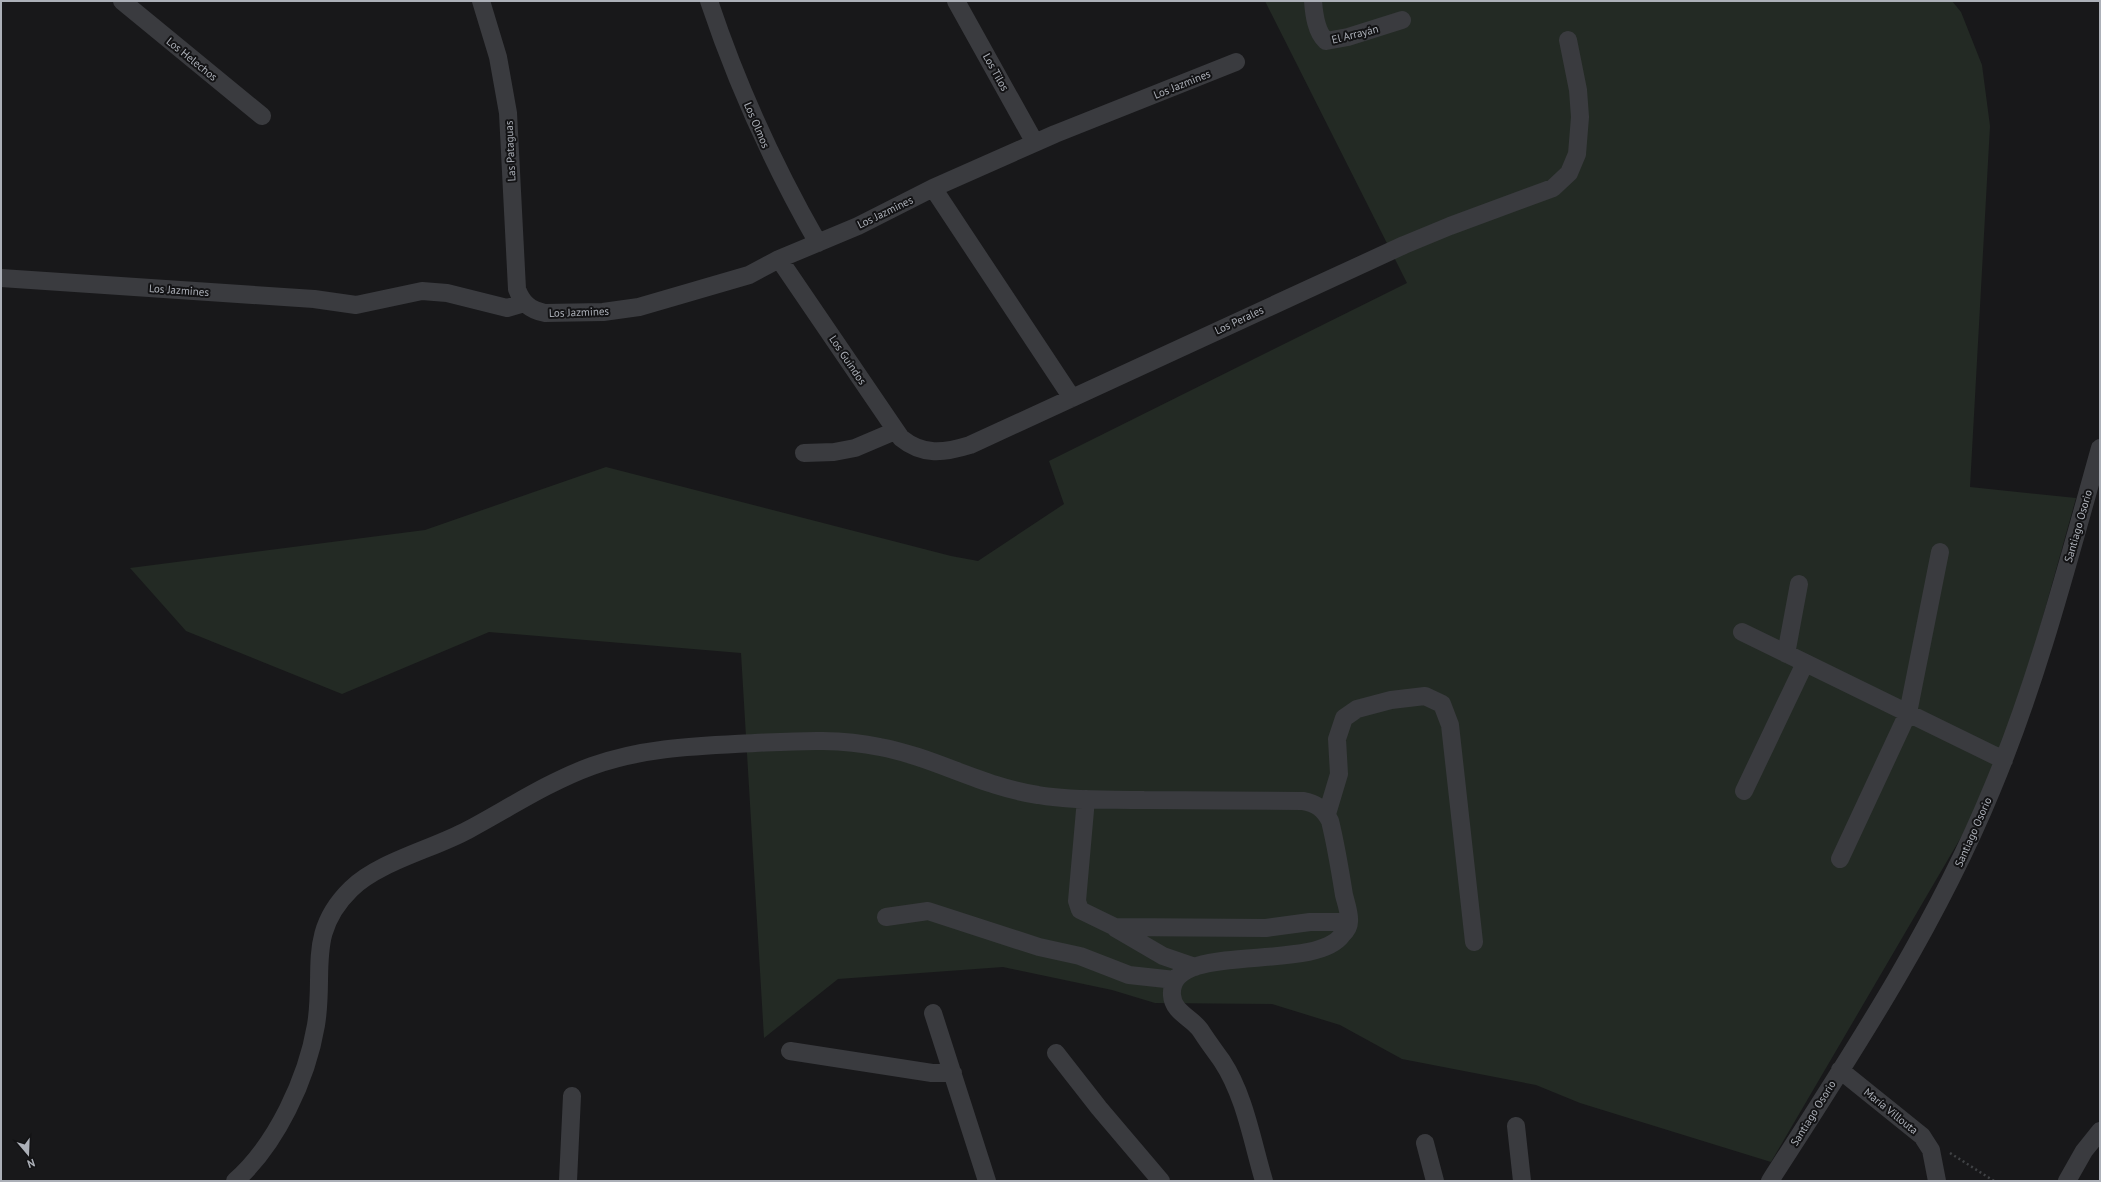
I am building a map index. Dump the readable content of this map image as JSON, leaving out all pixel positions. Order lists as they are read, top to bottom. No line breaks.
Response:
{"streets":{"street":["El Arrayán","Los Helechos","Los Tilos","Los Jazmines","Los Olmos","Las Pataguas","Los Perales","Los Guindos","Santiago Osorio","María Villouta"]},"crossings":[["Los Tilos","Los Jazmines"],["Los Jazmines","Los Olmos"],["Los Jazmines","Las Pataguas"],["Los Jazmines","Los Guindos"],["Los Perales","Los Guindos"],["Santiago Osorio","María Villouta"]],"north":"bottom"}
